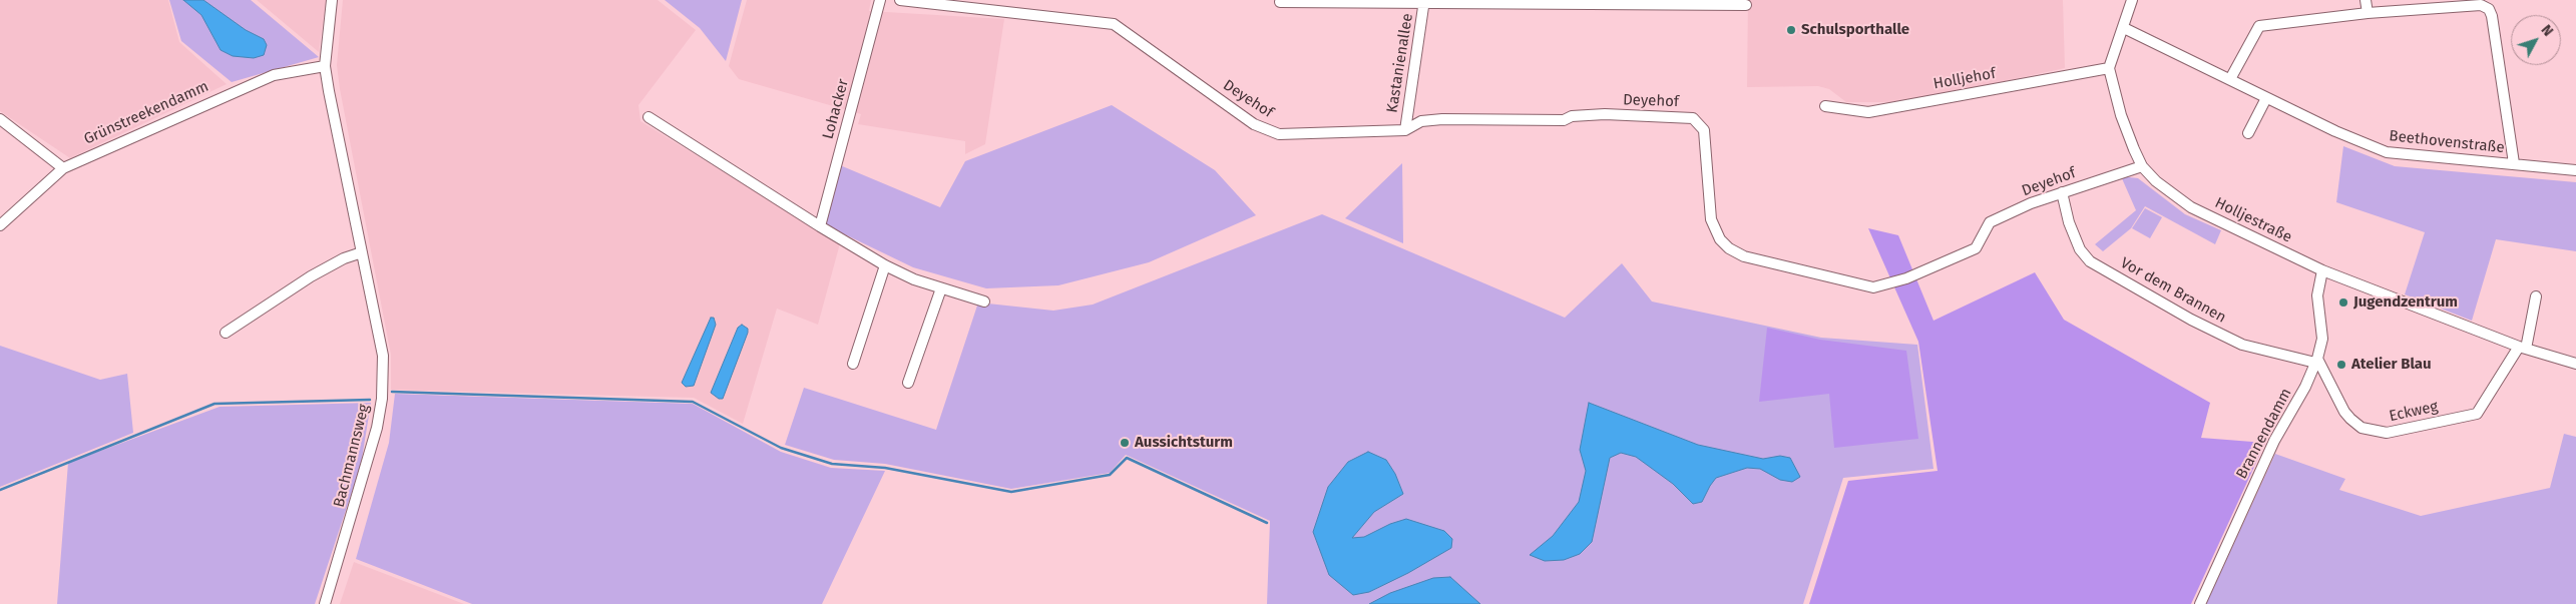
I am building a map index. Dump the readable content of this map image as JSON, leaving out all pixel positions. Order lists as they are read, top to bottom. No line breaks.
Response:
{"streets":{"street":["Kastanienallee","Holljehof","Deyehof","Lohacker","Grünstreekendamm","Beethovenstraße","Holljestraße","Vor dem Brannen","Eckweg","Brannendamm","Bachmannsweg"]},"crossings":[["Kastanienallee","Deyehof"],["Holljehof","Holljestraße"],["Deyehof","Holljestraße"],["Deyehof","Vor dem Brannen"],["Grünstreekendamm","Bachmannsweg"],["Holljestraße","Eckweg"],["Holljestraße","Brannendamm"],["Vor dem Brannen","Eckweg"],["Vor dem Brannen","Brannendamm"],["Eckweg","Brannendamm"]],"places":["Schulsporthalle","Jugendzentrum","Atelier Blau","Aussichtsturm"],"north":"top right"}
